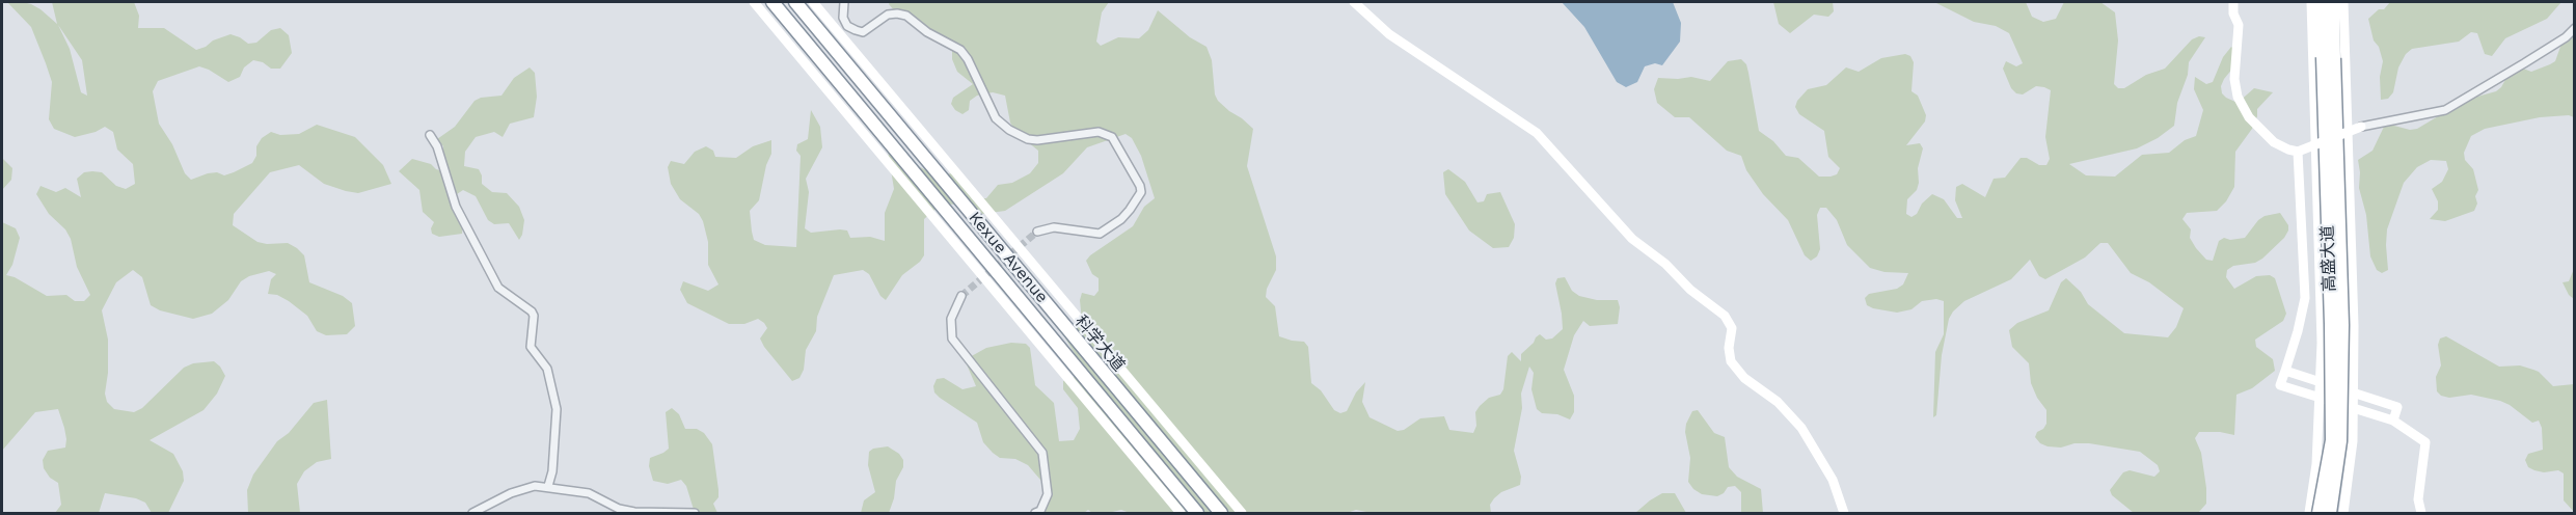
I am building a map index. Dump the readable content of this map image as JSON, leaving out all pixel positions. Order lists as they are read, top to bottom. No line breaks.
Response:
{"streets":{"highway":["Kexue Avenue","高盛大道"],"main road":["科学大道"]}}
